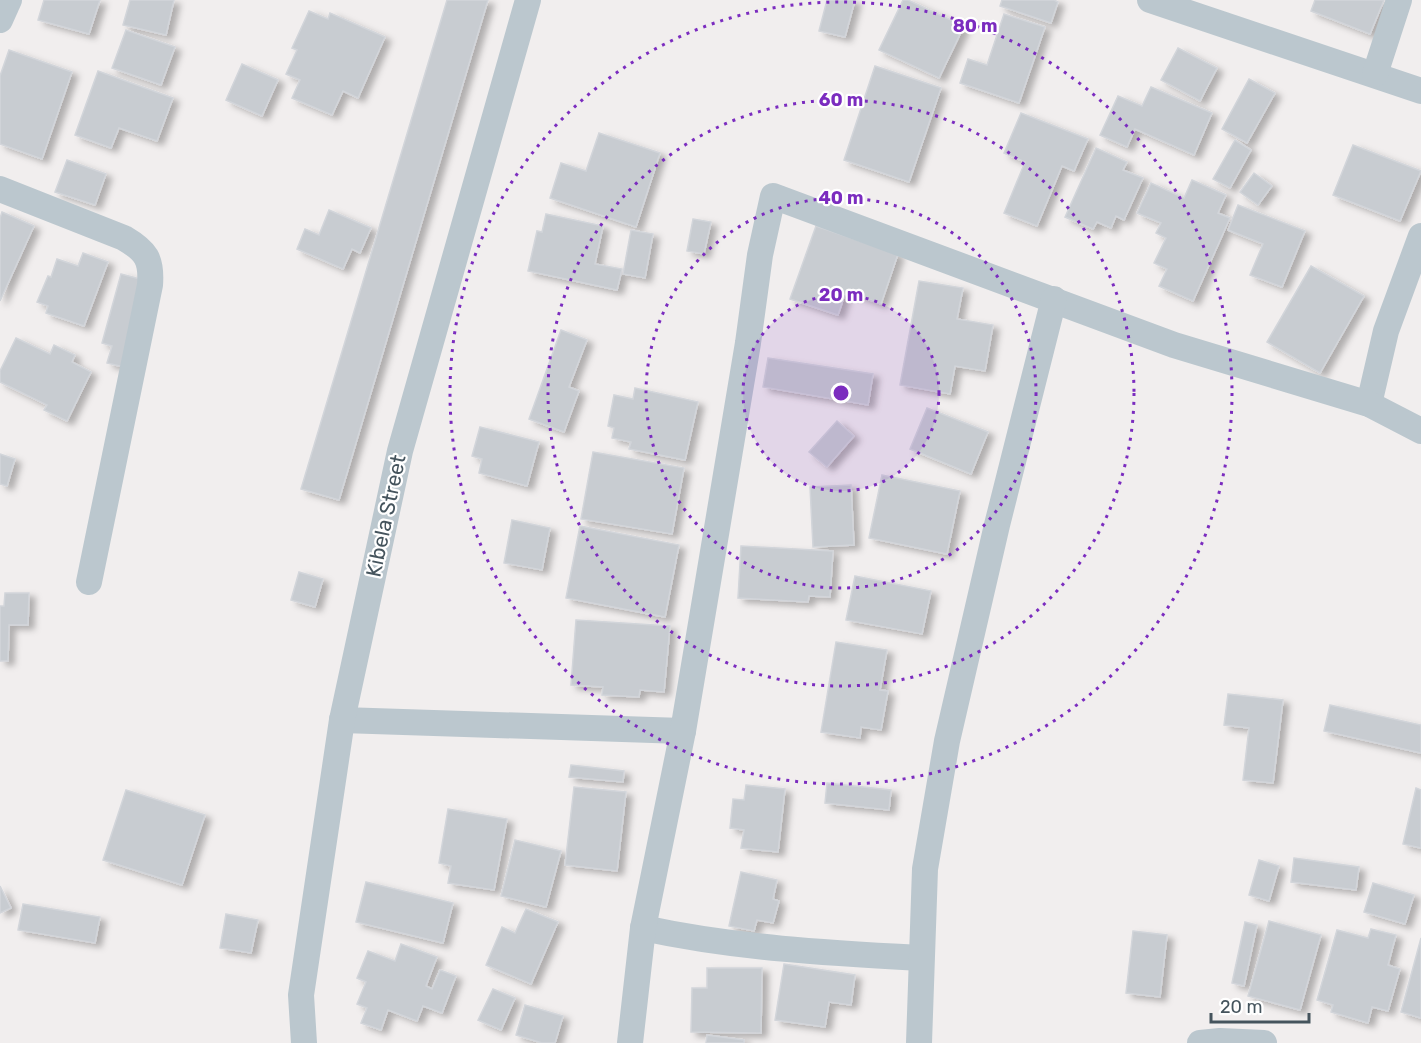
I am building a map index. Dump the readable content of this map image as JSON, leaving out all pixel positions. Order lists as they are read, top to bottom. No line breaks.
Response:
{"streets":{"street":["Kibela Street"]},"scale_bar":"20 m","rings":["80 m","60 m","40 m","20 m"]}
